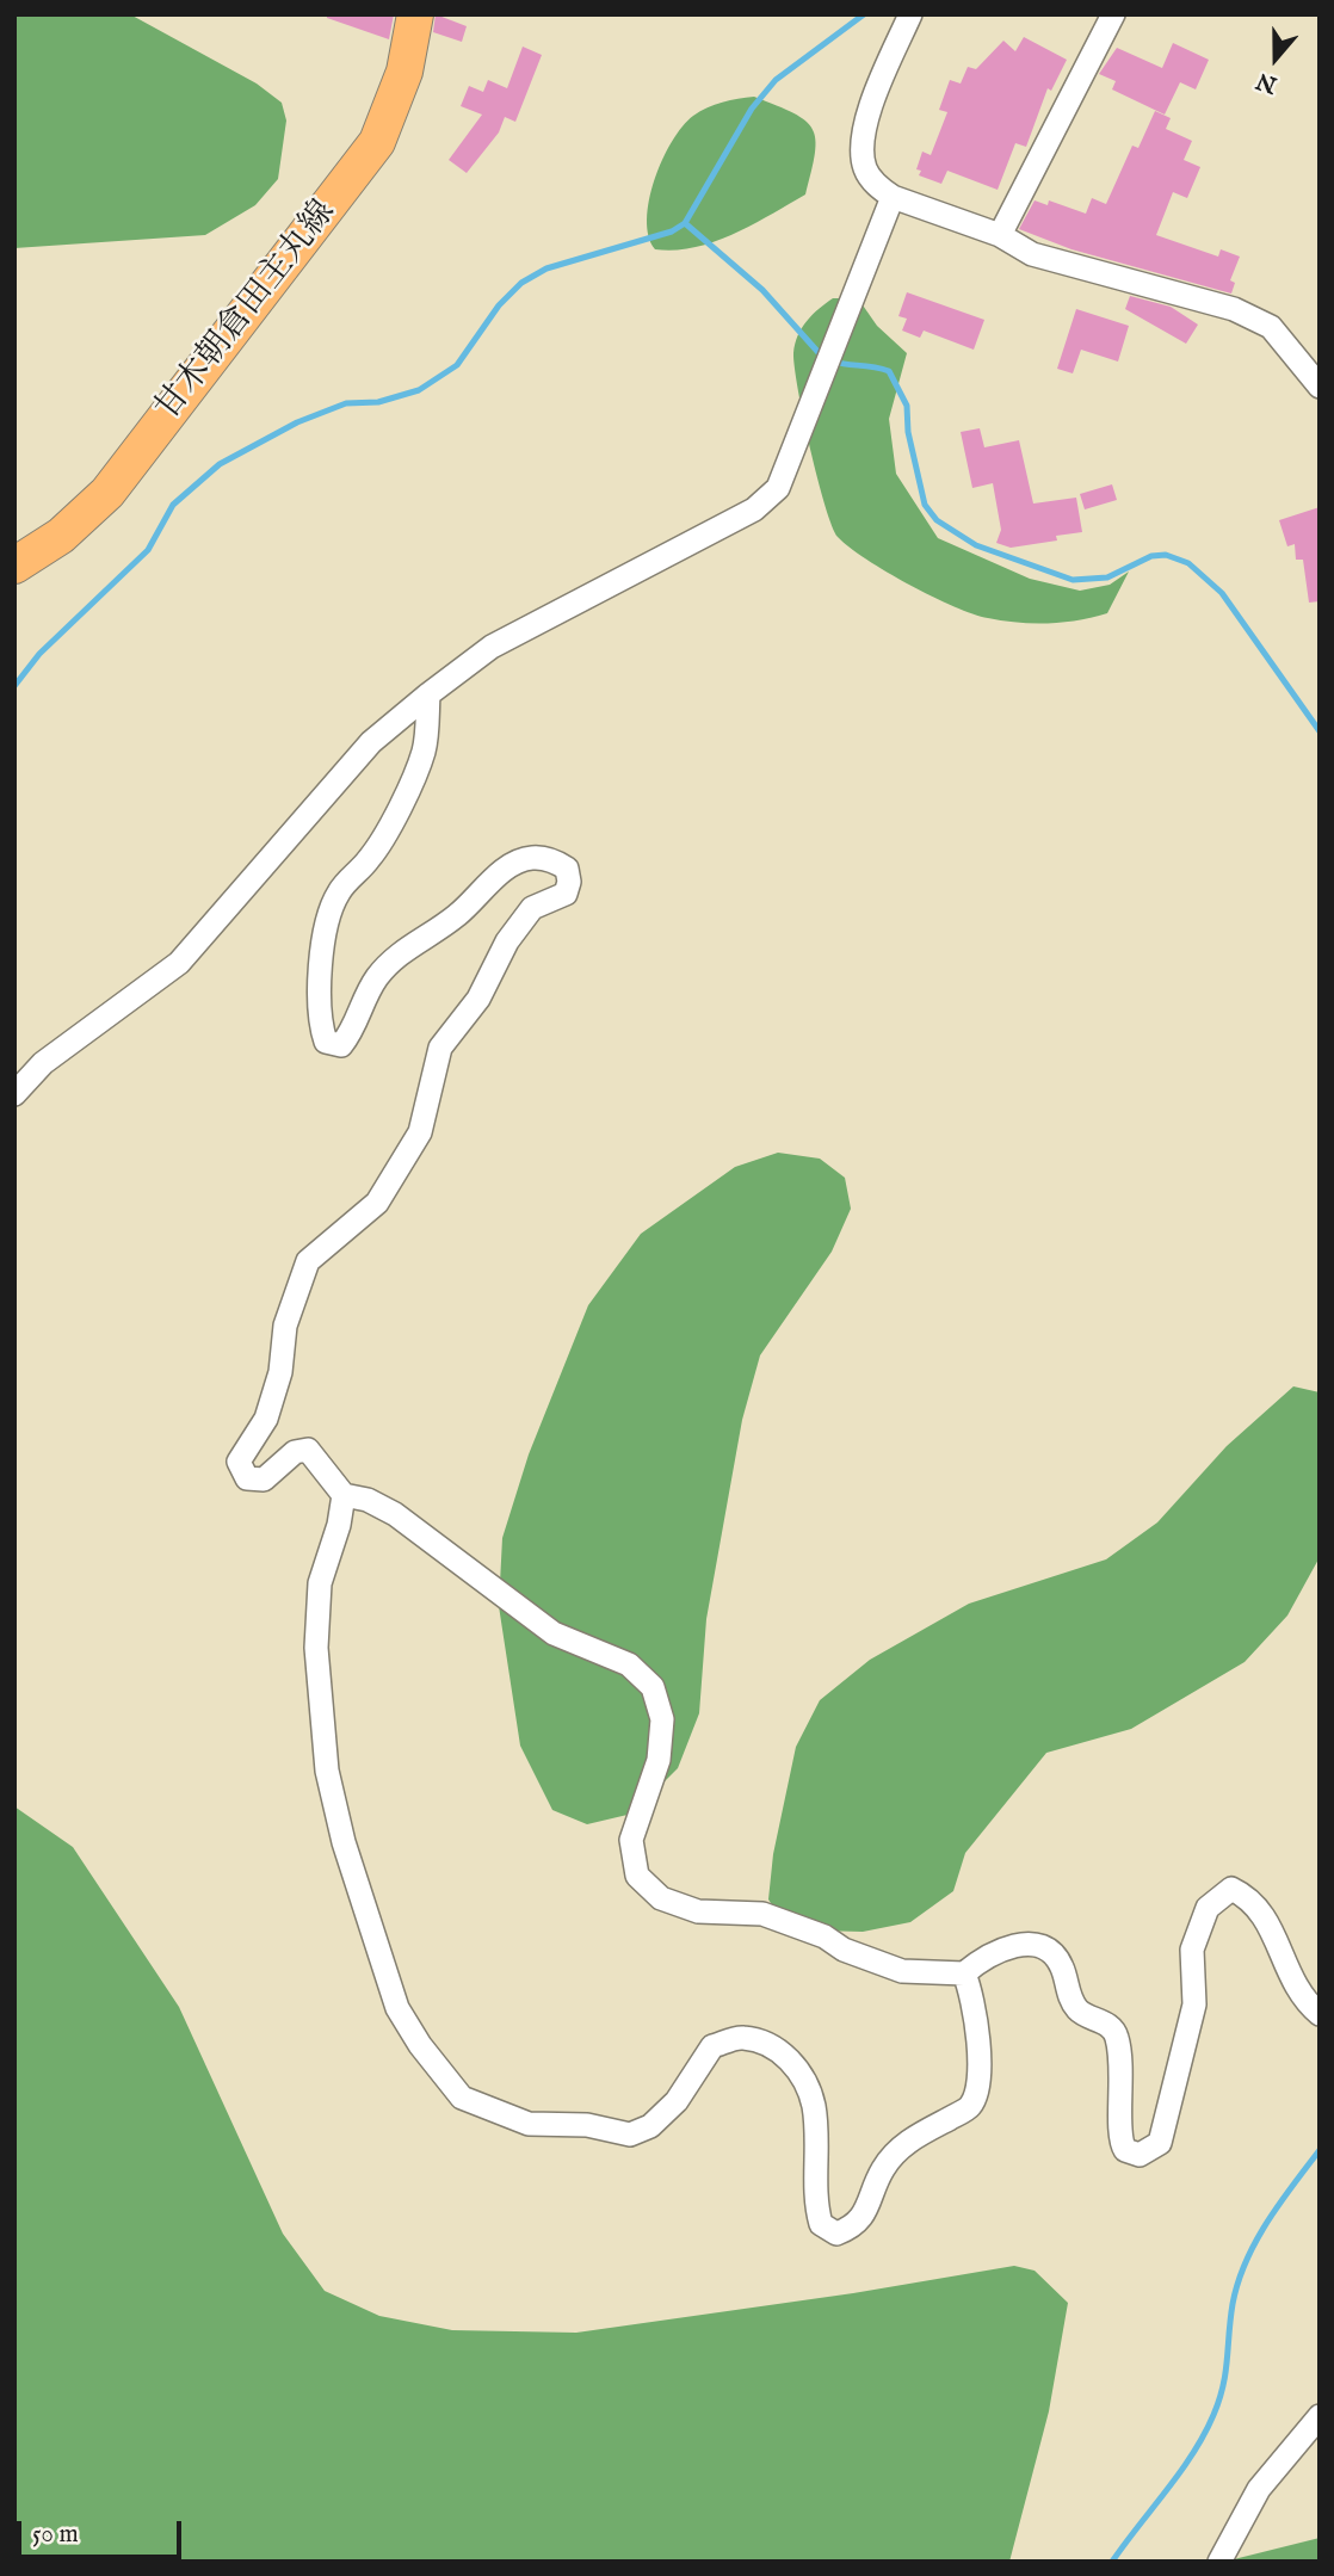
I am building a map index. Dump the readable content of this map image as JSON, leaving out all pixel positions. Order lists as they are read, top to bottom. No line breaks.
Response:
{"streets":{"main road":["甘木朝倉田主丸線"]},"scale_bar":"50 m","north":"bottom"}
